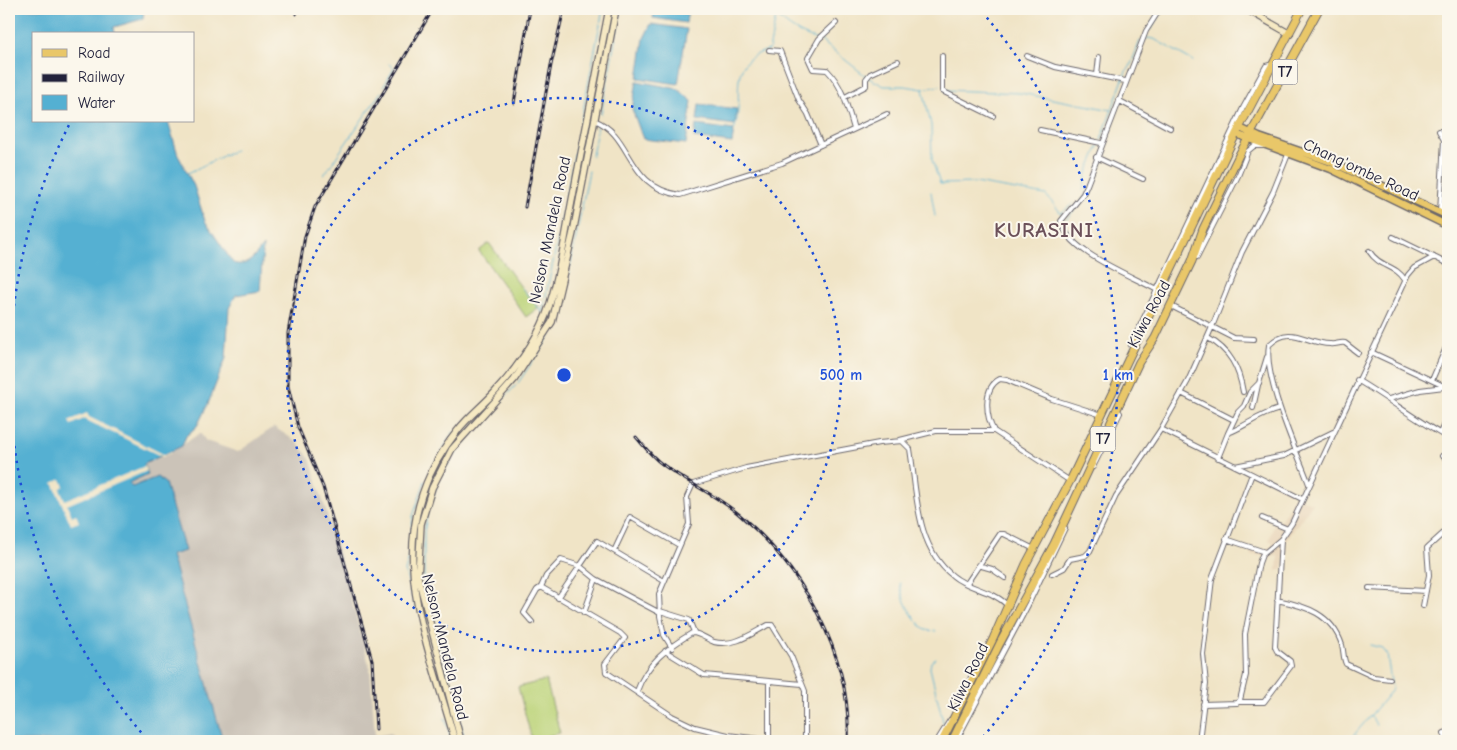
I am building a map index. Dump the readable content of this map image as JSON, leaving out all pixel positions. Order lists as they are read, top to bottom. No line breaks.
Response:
{"streets":{"highway":["T7","Kilwa Road"],"main road":["Chang'ombe Road","Nelson Mandela Road"]},"crossings":[["Chang'ombe Road","Kilwa Road"]],"districts":["KURASINI"],"legend":["Road","Railway","Water"],"rings":["500 m","1 km"]}
